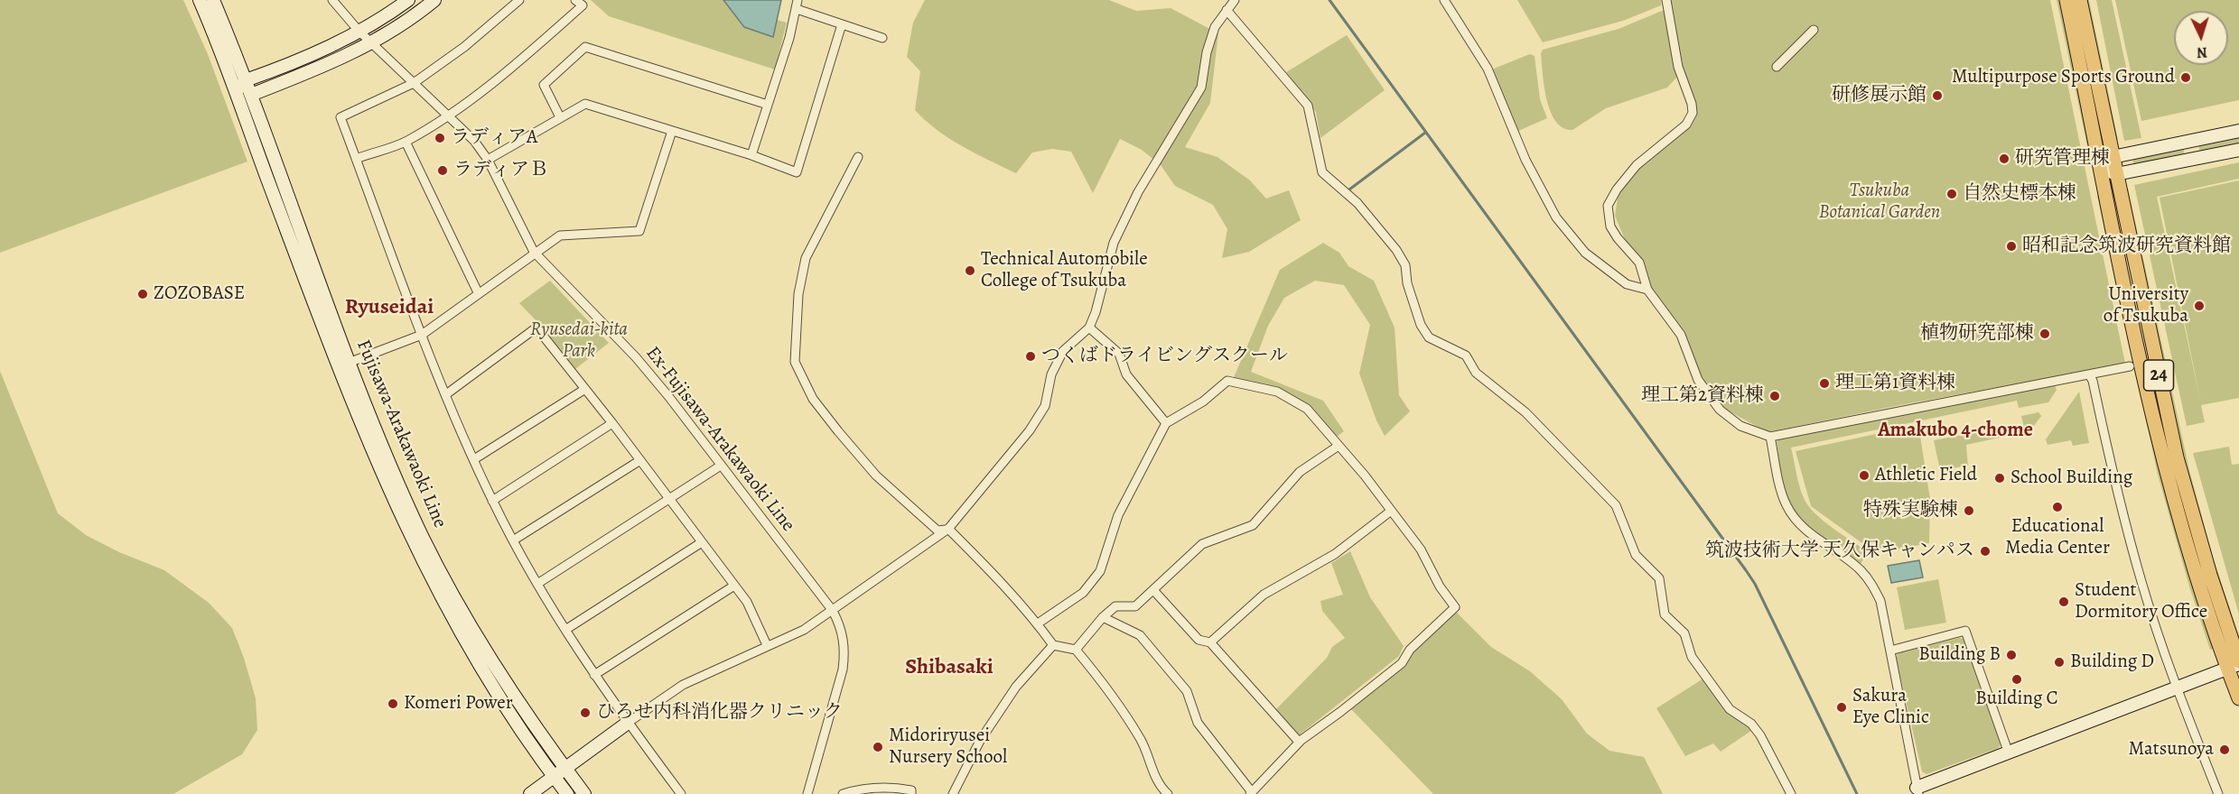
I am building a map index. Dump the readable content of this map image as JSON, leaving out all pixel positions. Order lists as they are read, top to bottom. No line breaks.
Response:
{"streets":{"main road":["24","Fujisawa-Arakawaoki Line"],"street":["Ex-Fujisawa-Arakawaoki Line"]},"districts":["Ryuseidai","Amakubo 4-chome","Shibasaki"],"parks":["Tsukuba Botanical Garden","Ryusedai-kita Park"],"places":["Multipurpose Sports Ground","研修展示館","ラディアA","研究管理棟","ラディアＢ","自然史標本棟","昭和記念筑波研究資料館","Technical Automobile College of Tsukuba","ZOZOBASE","University of Tsukuba","植物研究部棟","つくばドライビングスクール","理工第1資料棟","理工第2資料棟","Athletic Field","School Building","Educational Media Center","特殊実験棟","筑波技術大学 天久保キャンパス","Student Dormitory Office","Building B","Building D","Building C","Komeri Power","Sakura Eye Clinic","ひろせ内科消化器クリニック","Midoriryusei Nursery School","Matsunoya"],"north":"bottom"}
